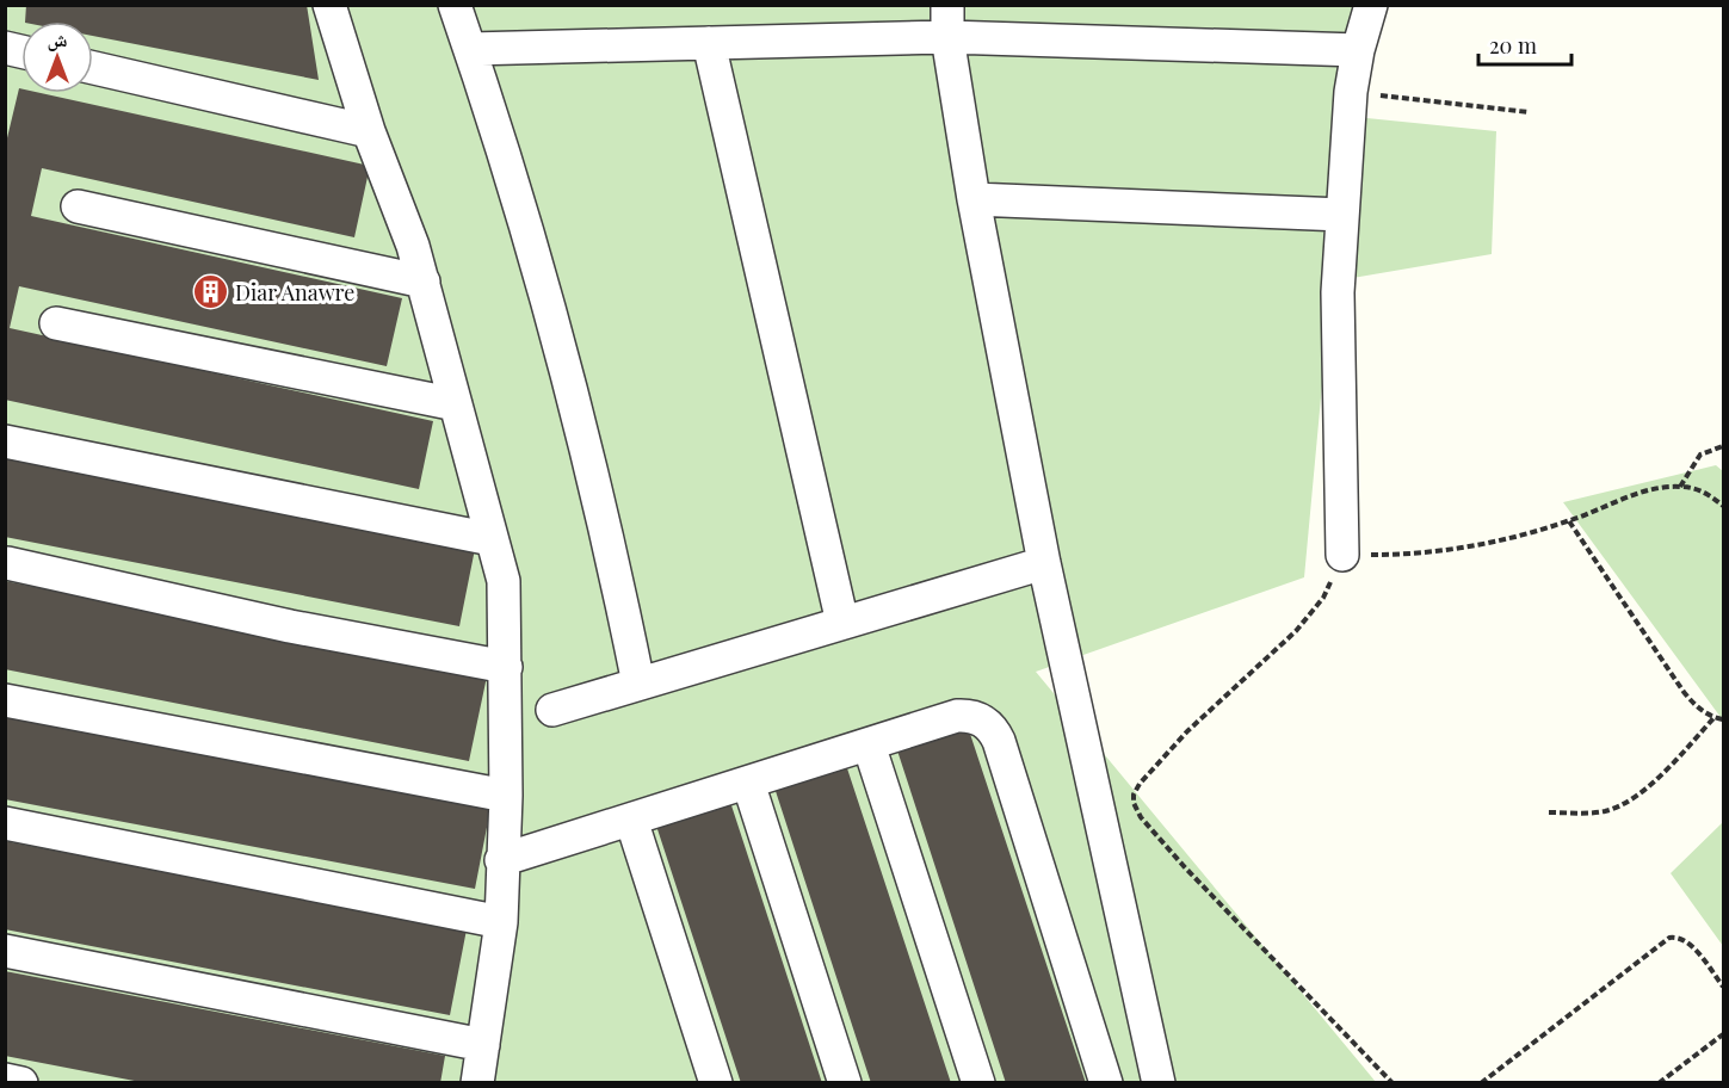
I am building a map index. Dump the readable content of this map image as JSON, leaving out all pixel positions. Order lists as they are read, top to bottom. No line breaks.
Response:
{"places":{"building":["Diar Anawre"]},"scale_bar":"20 m","north":"top"}
